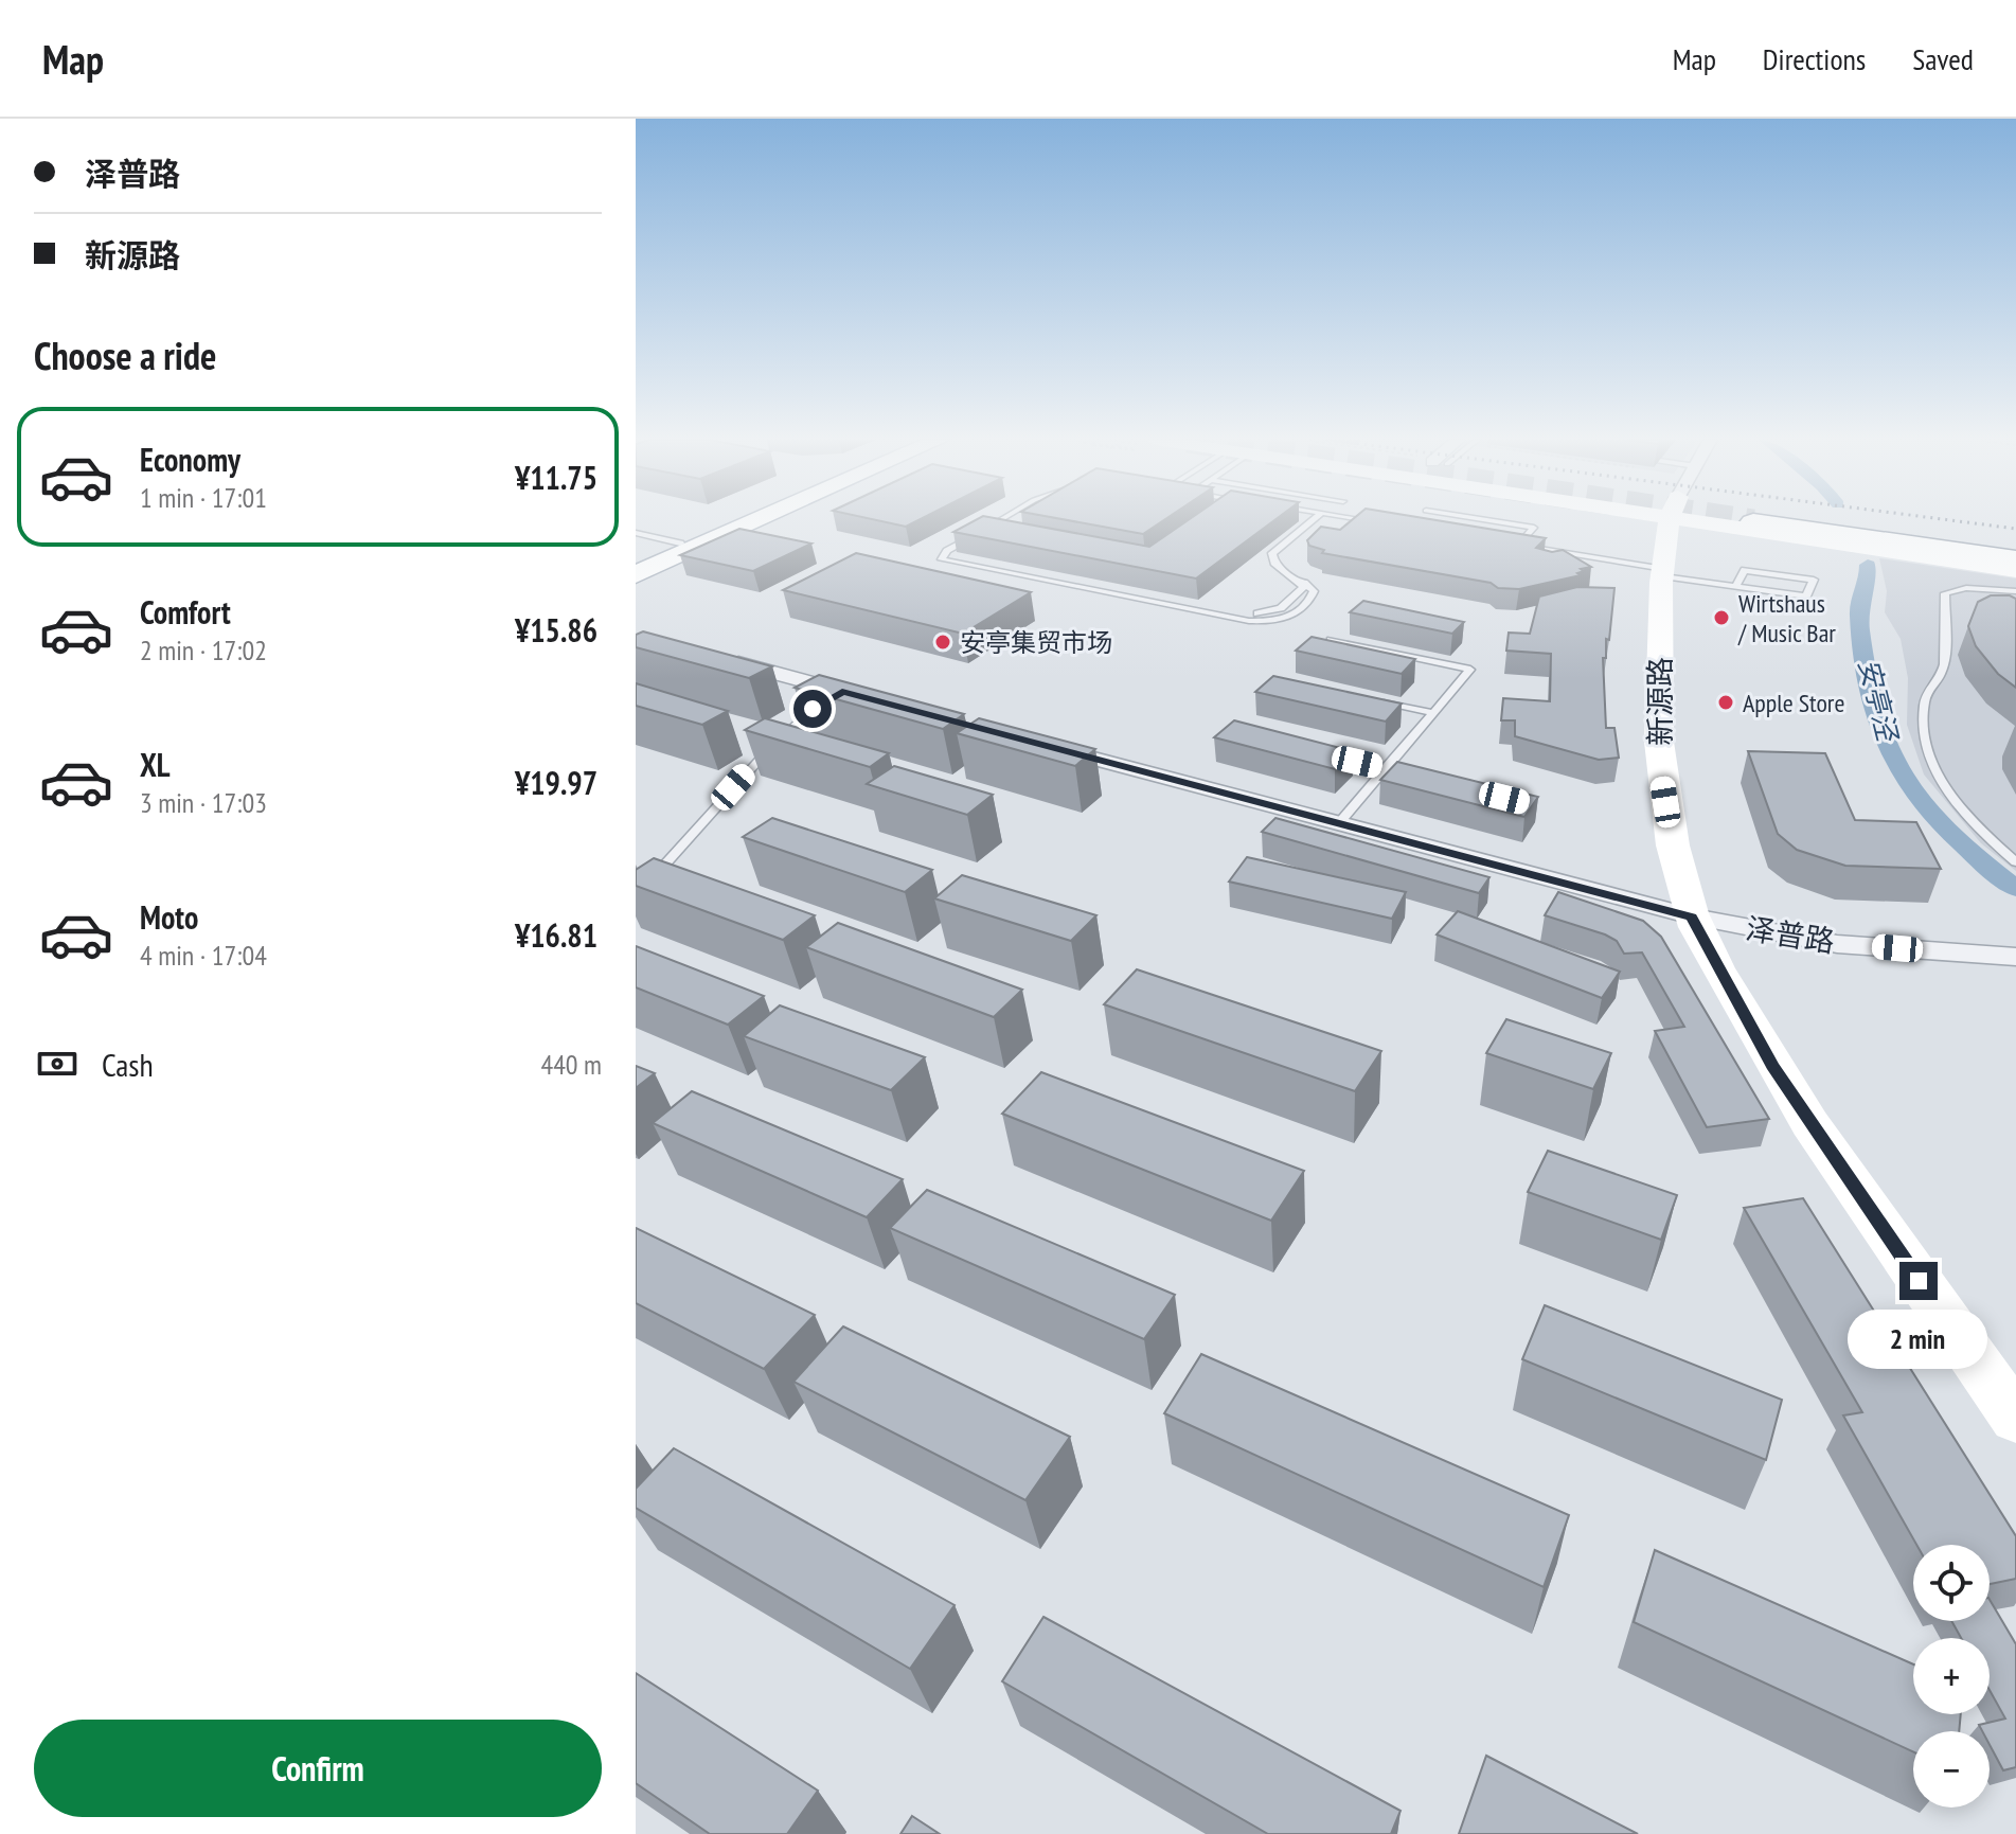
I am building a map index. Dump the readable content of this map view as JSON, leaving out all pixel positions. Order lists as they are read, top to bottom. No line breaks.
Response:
{"streets":{"main road":["新源路"],"street":["泽普路"]},"crossings":[["新源路","泽普路"]],"water":["安亭泾"],"places":["Wirtshaus / Music Bar","安亭集贸市场","Apple Store"],"page":{"header":"Map","nav":["Map","Directions","Saved"],"banner":["泽普路","新源路"],"heading":"Choose a ride","list":[{"name":"Economy","note":"1 min · 17:01","value":"¥11.75"},{"name":"Comfort","note":"2 min · 17:02","value":"¥15.86"},{"name":"XL","note":"3 min · 17:03","value":"¥19.97"},{"name":"Moto","note":"4 min · 17:04","value":"¥16.81"}],"pay":["Cash","440 m"],"bubble":"2 min","map_buttons":["+","−"],"buttons":"Confirm"}}
